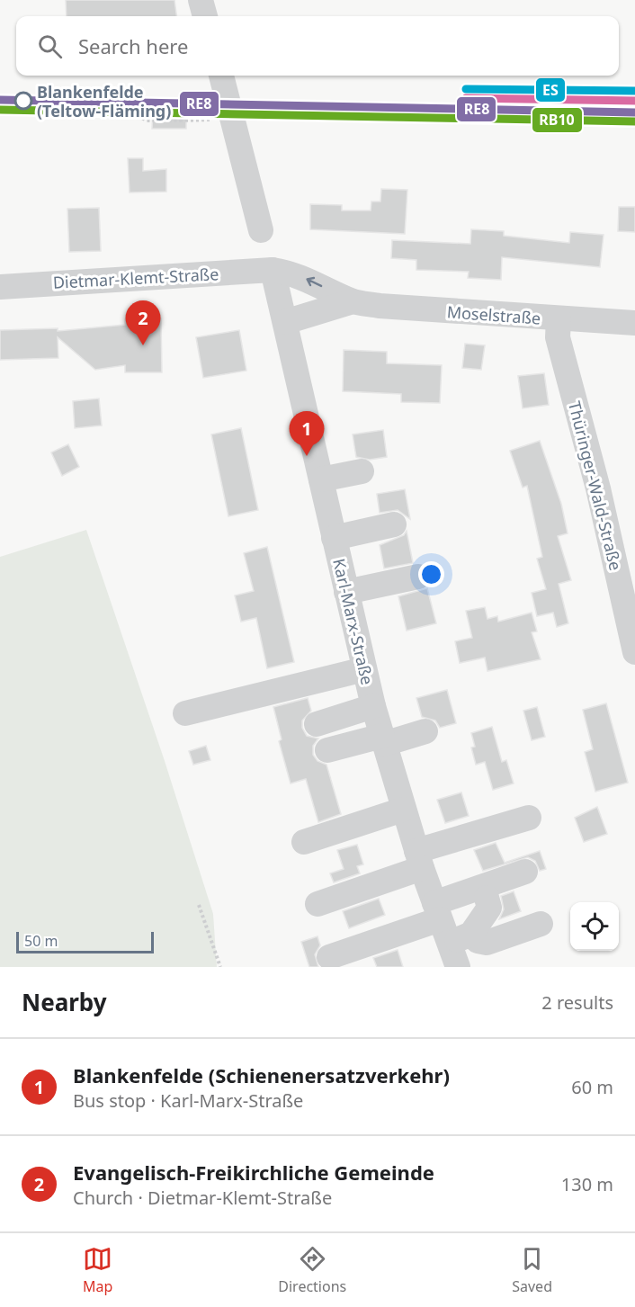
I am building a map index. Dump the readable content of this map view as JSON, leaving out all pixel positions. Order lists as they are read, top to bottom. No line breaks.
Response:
{"streets":{"street":["Dietmar-Klemt-Straße","Moselstraße","Thüringer-Wald-Straße","Karl-Marx-Straße"]},"crossings":[["Dietmar-Klemt-Straße","Moselstraße"],["Dietmar-Klemt-Straße","Karl-Marx-Straße"],["Moselstraße","Thüringer-Wald-Straße"],["Moselstraße","Karl-Marx-Straße"]],"places":["Blankenfelde (Teltow-Fläming)"],"lines":["transit line ES","transit line RE8","transit line RB10"],"scale_bar":"50 m","page":{"search":"Search here","pins":["2","1"],"scale":"50 m","heading":["Nearby","2 results"],"list":[{"mark":"1","name":"Blankenfelde (Schienenersatzverkehr)","note":"Bus stop · Karl-Marx-Straße","value":"60 m"},{"mark":"2","name":"Evangelisch-Freikirchliche Gemeinde","note":"Church · Dietmar-Klemt-Straße","value":"130 m"}],"nav":["Map","Directions","Saved"]}}
